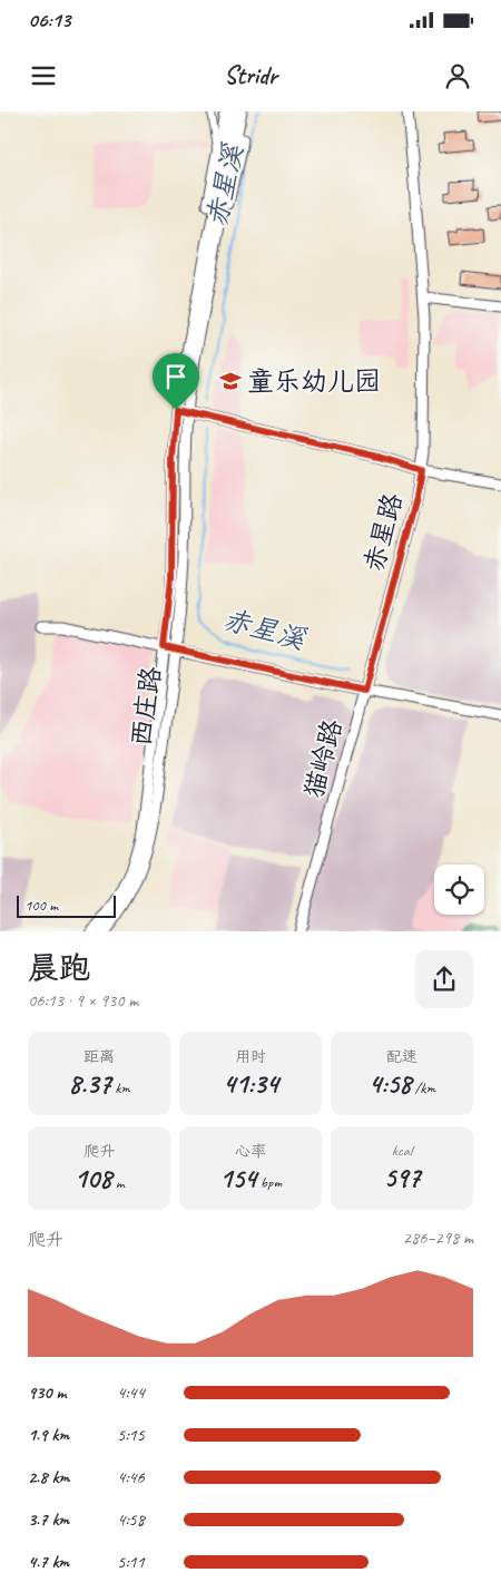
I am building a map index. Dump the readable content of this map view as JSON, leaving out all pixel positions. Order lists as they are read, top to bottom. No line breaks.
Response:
{"streets":{"street":["赤星路","西庄路","猫岭路"]},"crossings":[["赤星路","猫岭路"],["西庄路","猫岭路"]],"water":["赤星溪"],"places":{"school or university":["童乐幼儿园"]},"scale_bar":"100 m","page":{"status":"06:13","header":"Stridr","scale":"100 m","heading":["晨跑","06:13 · 9 × 930 m"],"stats":[["距离","8.37 km"],["用时","41:34"],["配速","4:58 /km"],["爬升","108 m"],["心率","154 bpm"],["kcal","597"]],"chart":["爬升","286–298 m"],"list":[{"name":"930 m","note":"4:44"},{"name":"1.9 km","note":"5:15"},{"name":"2.8 km","note":"4:46"},{"name":"3.7 km","note":"4:58"},{"name":"4.7 km","note":"5:11"}]}}
